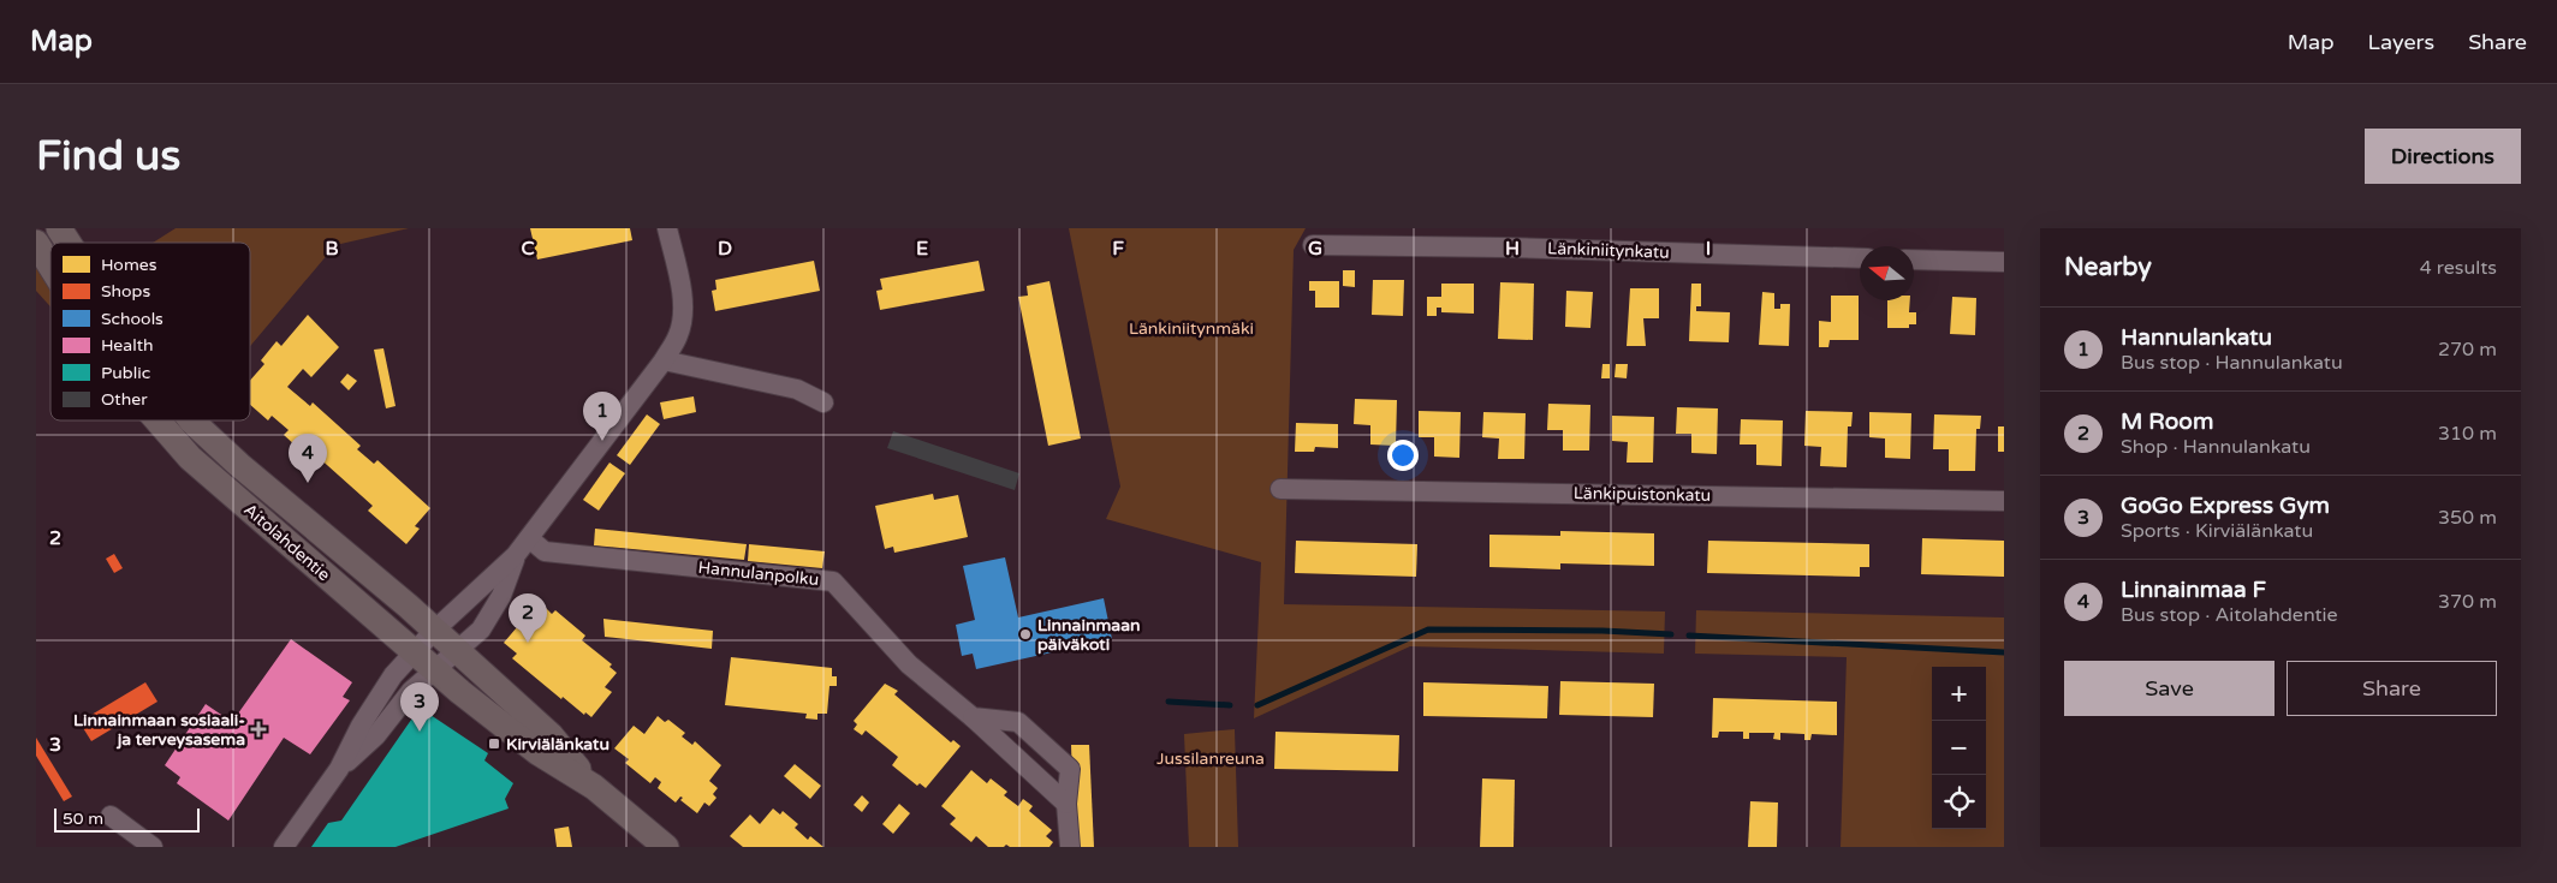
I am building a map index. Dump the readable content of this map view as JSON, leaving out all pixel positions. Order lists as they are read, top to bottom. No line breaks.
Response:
{"streets":{"main road":["Aitolahdentie"],"street":["Länkiniitynkatu","Länkipuistonkatu","Hannulanpolku"]},"parks":["Länkiniitynmäki","Jussilanreuna"],"places":{"other":["Linnainmaan päiväkoti"],"health":["Linnainmaan sosiaali- ja terveysasema"],"transit":["Kirviälänkatu"]},"legend":["Homes","Shops","Schools","Health","Public","Other"],"scale_bar":"50 m","north":"left","page":{"header":"Map","nav":["Map","Layers","Share"],"buttons":["Directions",["Save","Share"]],"title":"Find us","heading":["Nearby","4 results"],"list":[{"mark":"1","name":"Hannulankatu","note":"Bus stop · Hannulankatu","value":"270 m"},{"mark":"2","name":"M Room","note":"Shop · Hannulankatu","value":"310 m"},{"mark":"3","name":"GoGo Express Gym","note":"Sports · Kirviälänkatu","value":"350 m"},{"mark":"4","name":"Linnainmaa F","note":"Bus stop · Aitolahdentie","value":"370 m"}],"pins":["1","4","2","3"],"map_buttons":["+","−"],"scale":"50 m"},"grid":{"columns":["B","C","D","E","F","G","H","I"],"rows":["2","3"]}}
